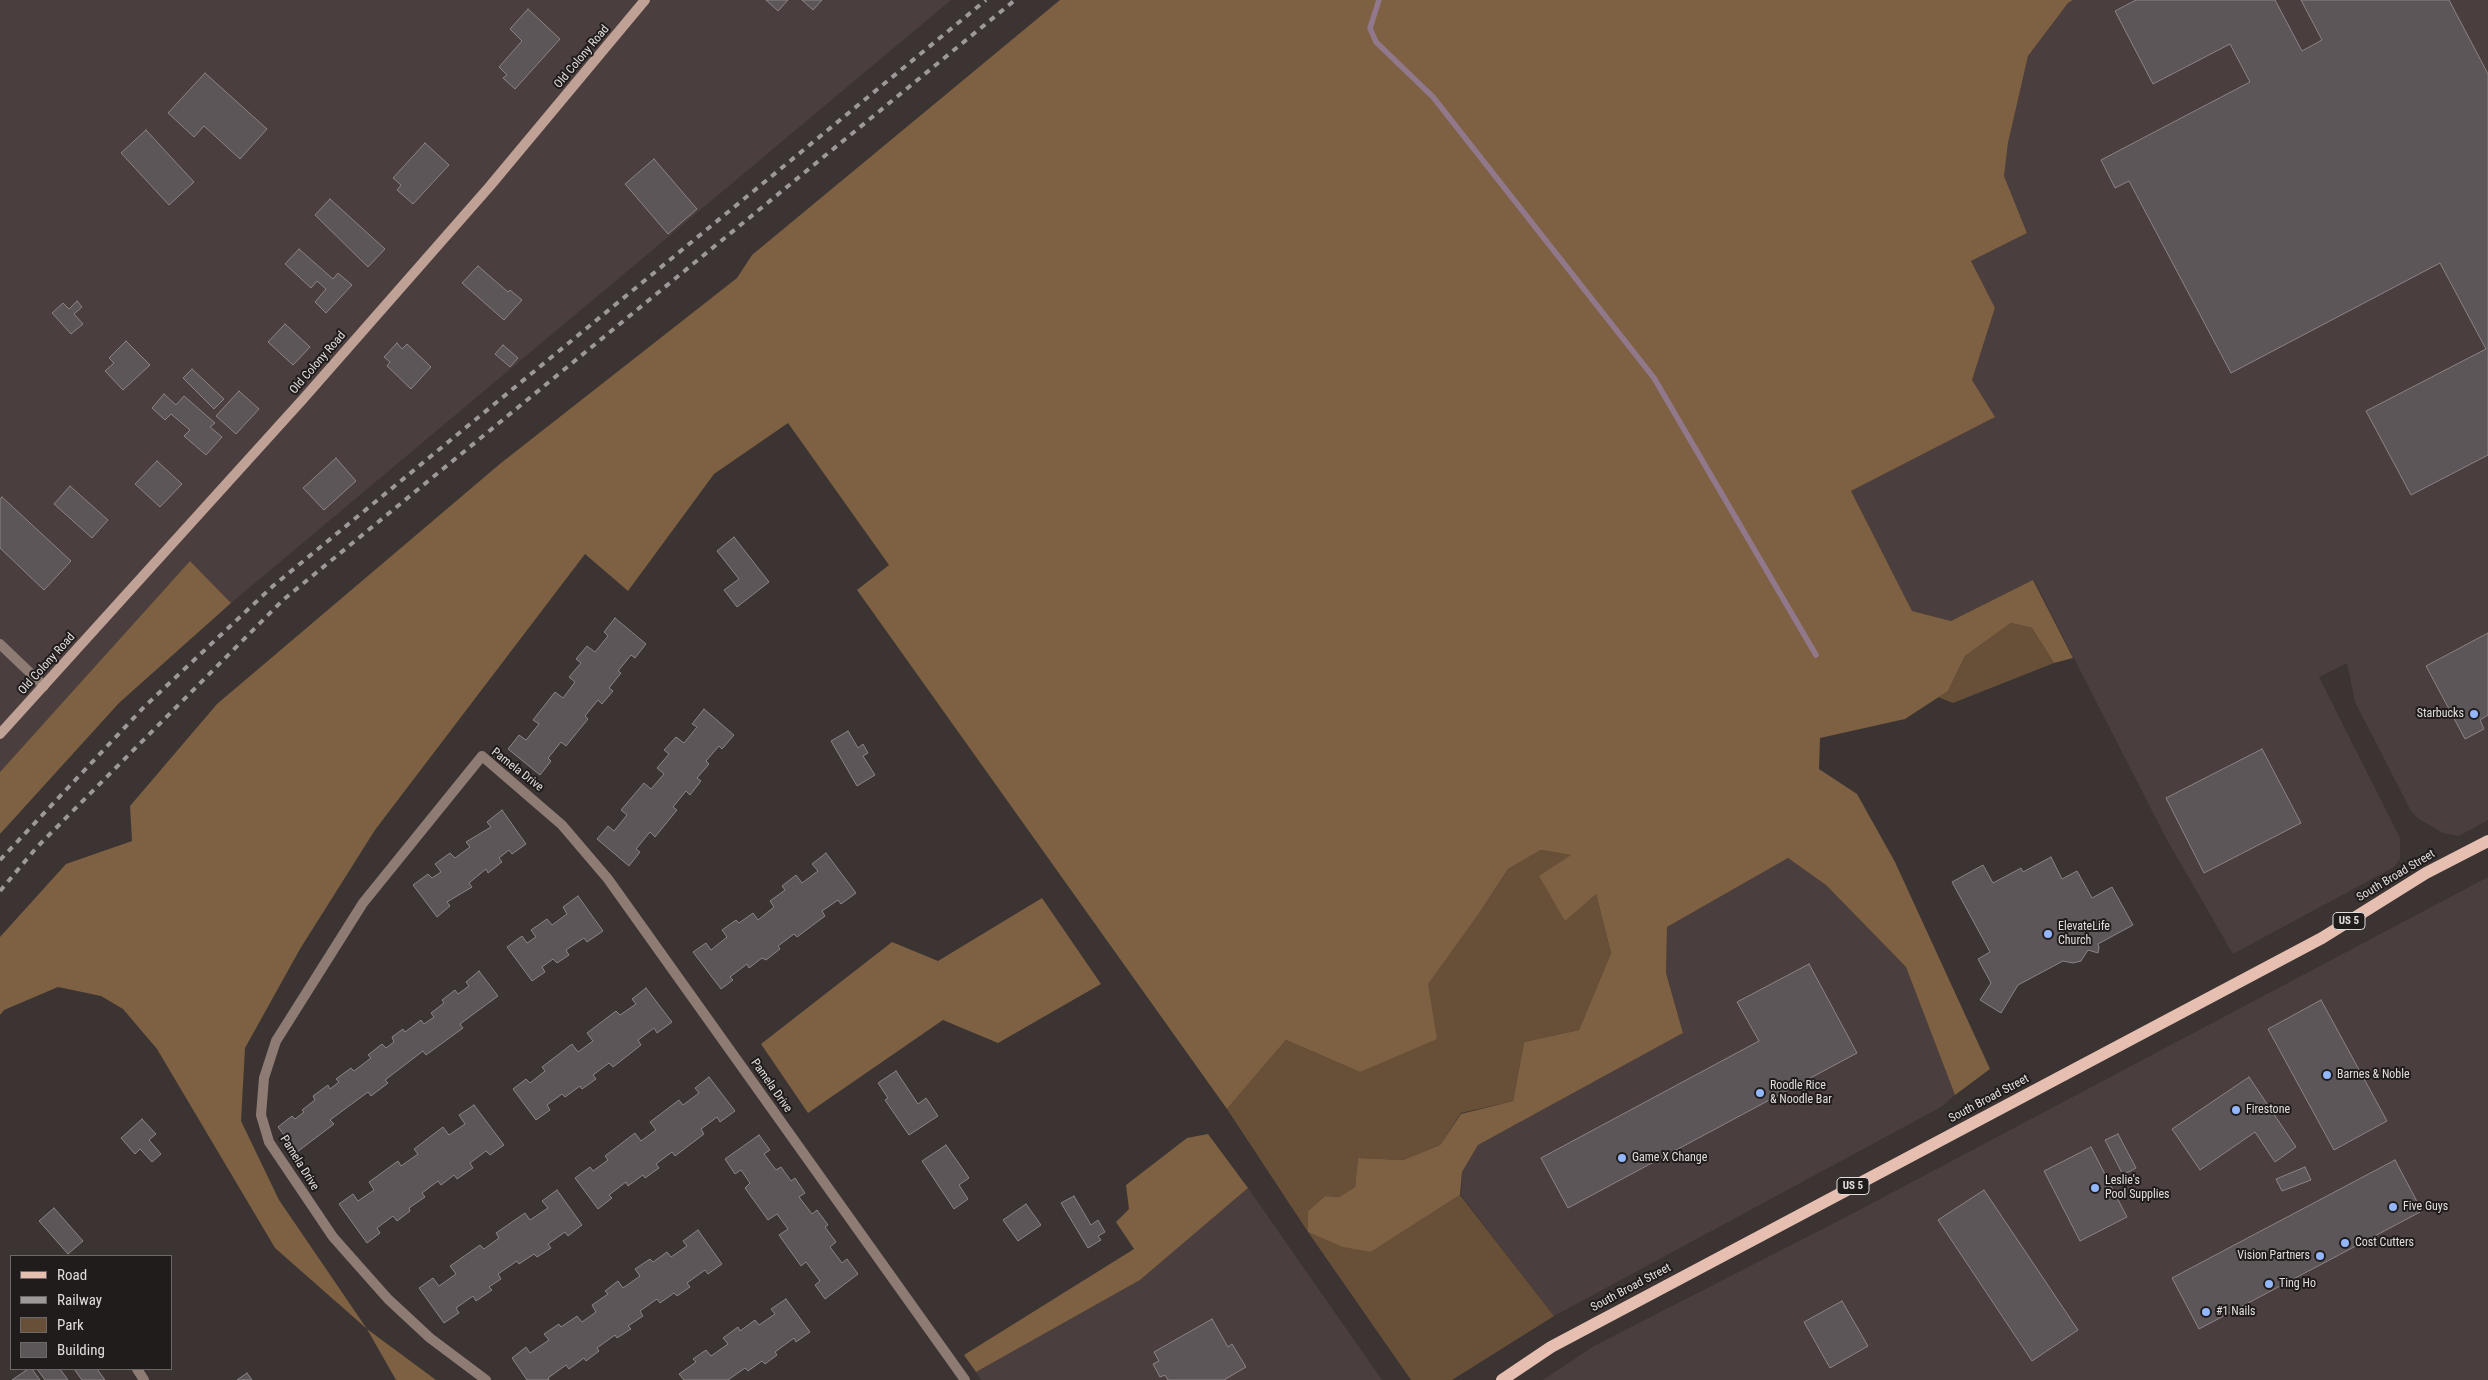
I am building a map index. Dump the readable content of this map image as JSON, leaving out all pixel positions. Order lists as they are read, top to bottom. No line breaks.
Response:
{"streets":{"main road":["Old Colony Road","South Broad Street","US 5"],"street":["Pamela Drive"]},"places":["Starbucks","ElevateLife Church","Barnes & Noble","Roodle Rice & Noodle Bar","Firestone","Game X Change","Leslie's Pool Supplies","Five Guys","Cost Cutters","Vision Partners","Ting Ho","#1 Nails"],"legend":["Road","Railway","Park","Building"]}
